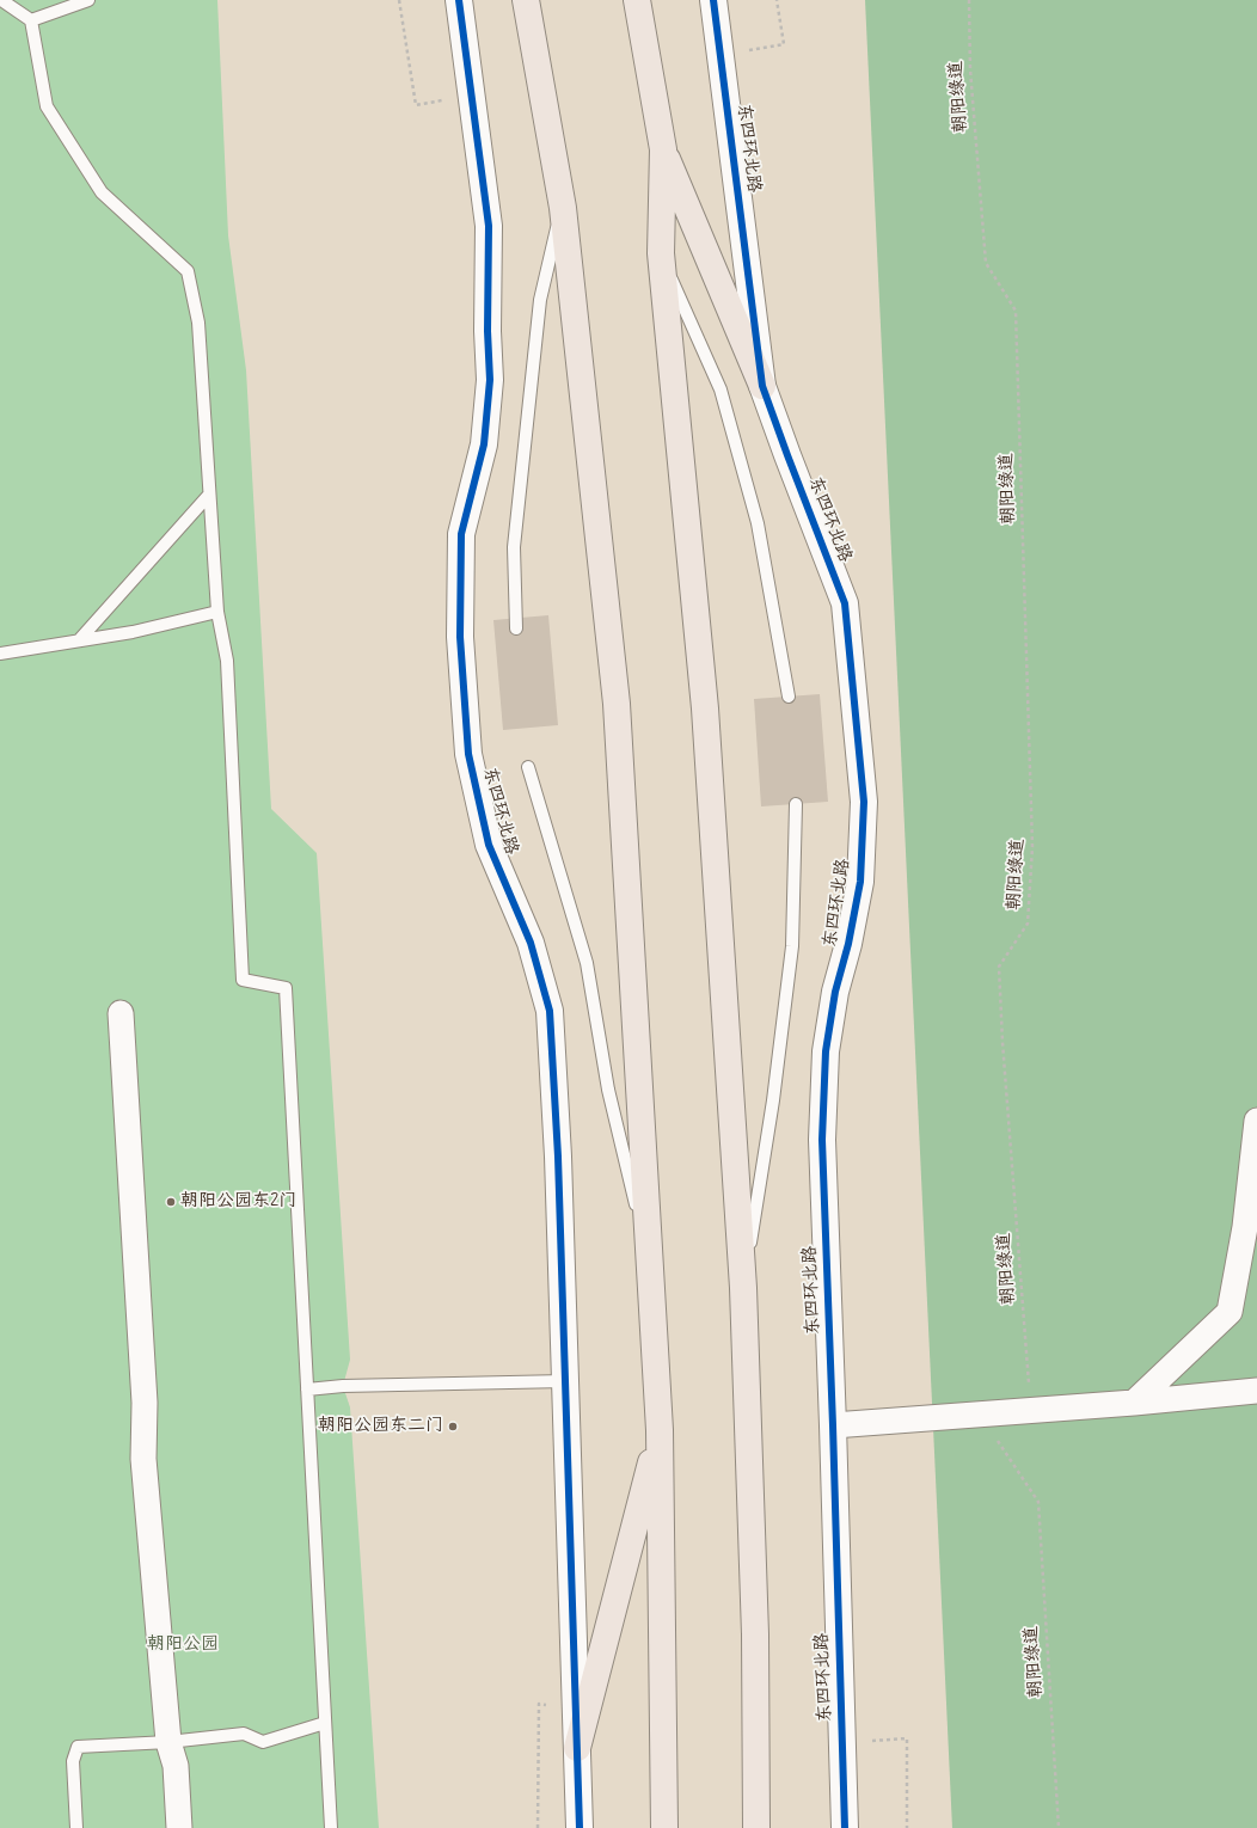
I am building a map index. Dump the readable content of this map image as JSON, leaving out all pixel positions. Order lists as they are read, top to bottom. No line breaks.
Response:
{"streets":{"street":["东四环北路"],"path":["朝阳绿道"]},"parks":["朝阳公园"],"places":["朝阳公园东2门","朝阳公园东二门"]}
